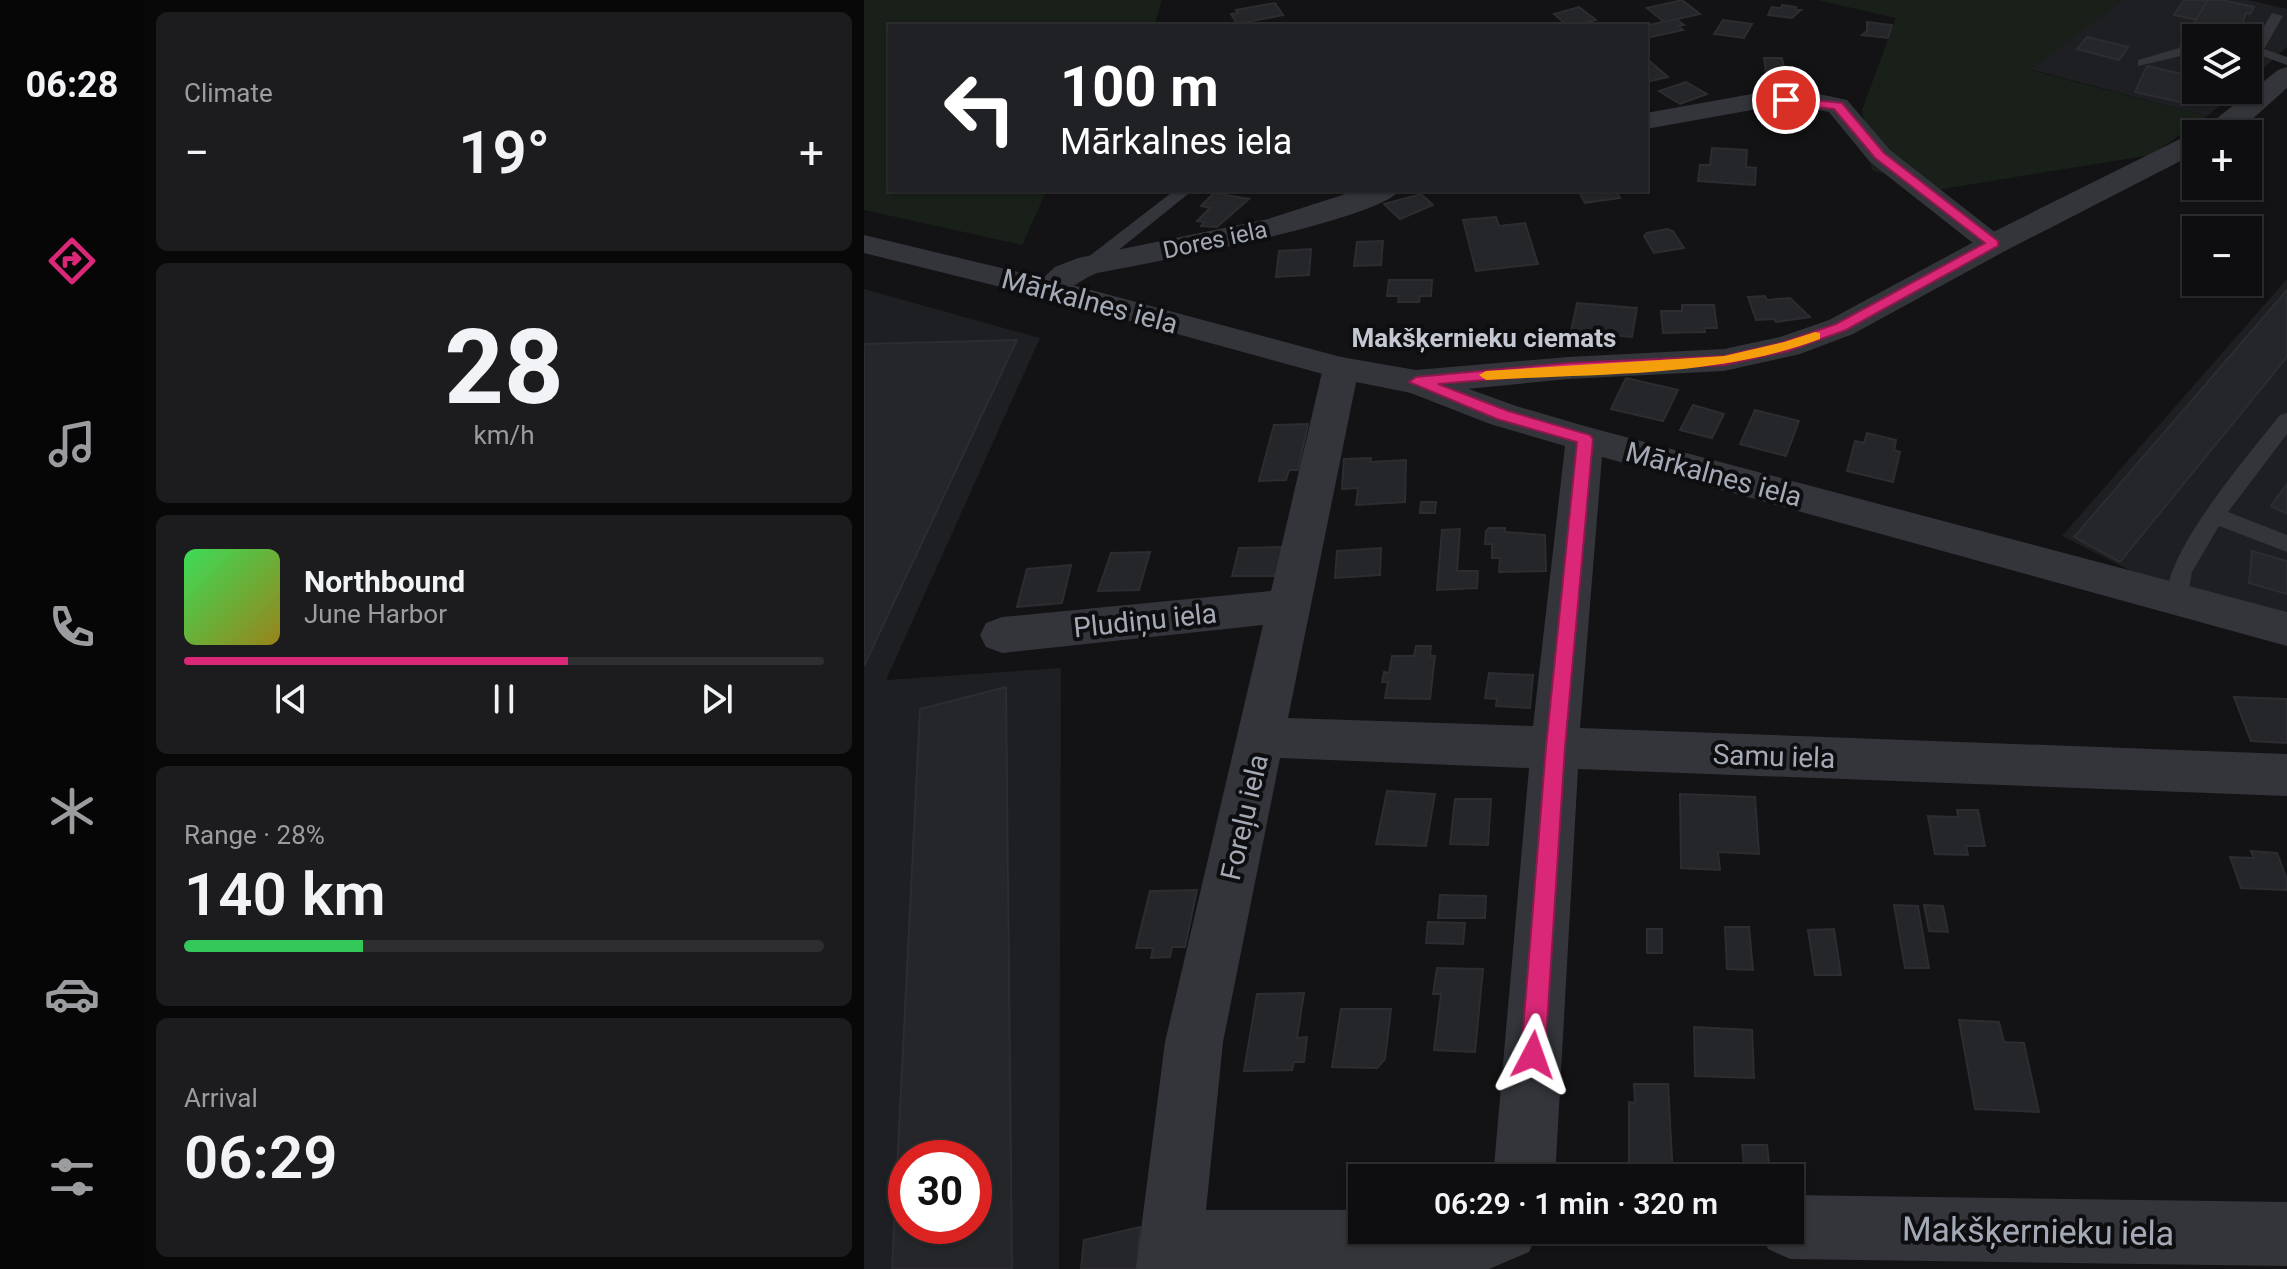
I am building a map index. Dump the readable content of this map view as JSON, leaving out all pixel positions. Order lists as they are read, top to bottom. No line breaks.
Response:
{"streets":{"street":["Dores iela","Mārkalnes iela","Pludiņu iela","Samu iela","Foreļu iela","Makšķernieku iela"]},"crossings":[["Dores iela","Mārkalnes iela"],["Mārkalnes iela","Foreļu iela"],["Pludiņu iela","Foreļu iela"],["Samu iela","Foreļu iela"]],"districts":["Makšķernieku ciemats"],"page":{"tabs":"06:28","tile":["Climate",["28","km/h"],["Range · 28%","140 km"],["Arrival","06:29"]],"map_buttons":["+","−"],"turn":["100 m","Mārkalnes iela"],"heat":["−","19°","+"],"song":["Northbound","June Harbor"],"limit":"30","trip":"06:29 · 1 min · 320 m"}}
